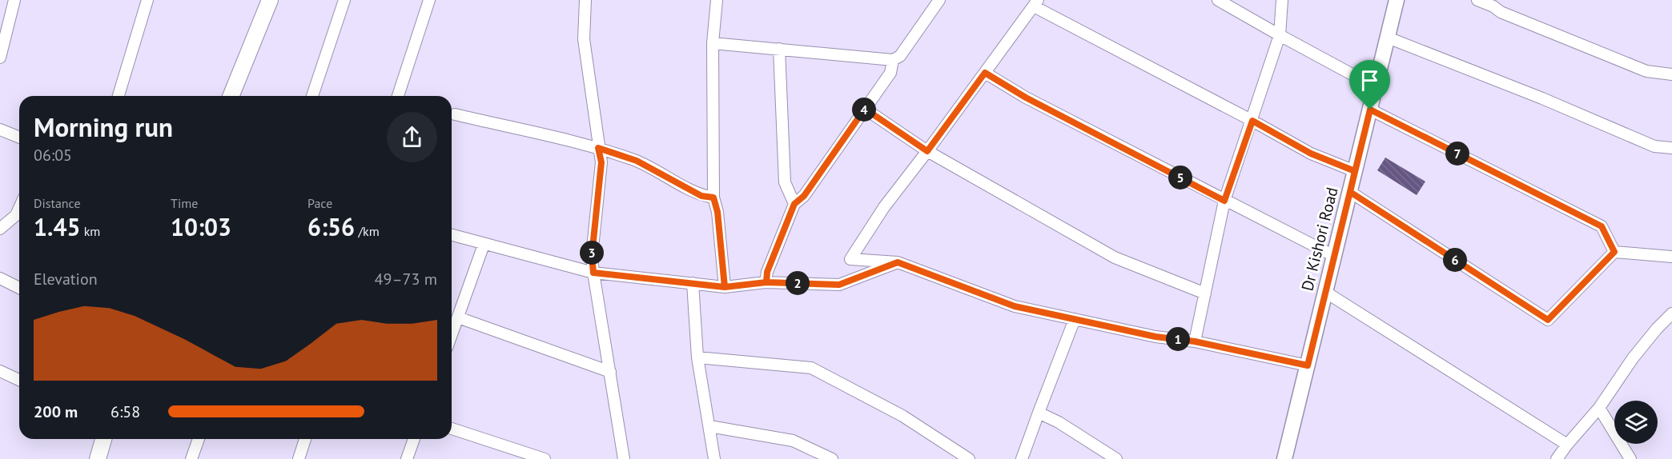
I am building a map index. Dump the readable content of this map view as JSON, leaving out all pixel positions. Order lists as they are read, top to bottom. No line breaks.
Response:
{"streets":{"street":["Dr Kishori Road"]},"page":{"heading":["Morning run","06:05"],"pins":["4","7","5","3","6","2","1"],"stats":[["Distance","1.45 km"],["Time","10:03"],["Pace","6:56 /km"]],"chart":["Elevation","49–73 m"],"list":[{"name":"200 m","note":"6:58"}]}}
